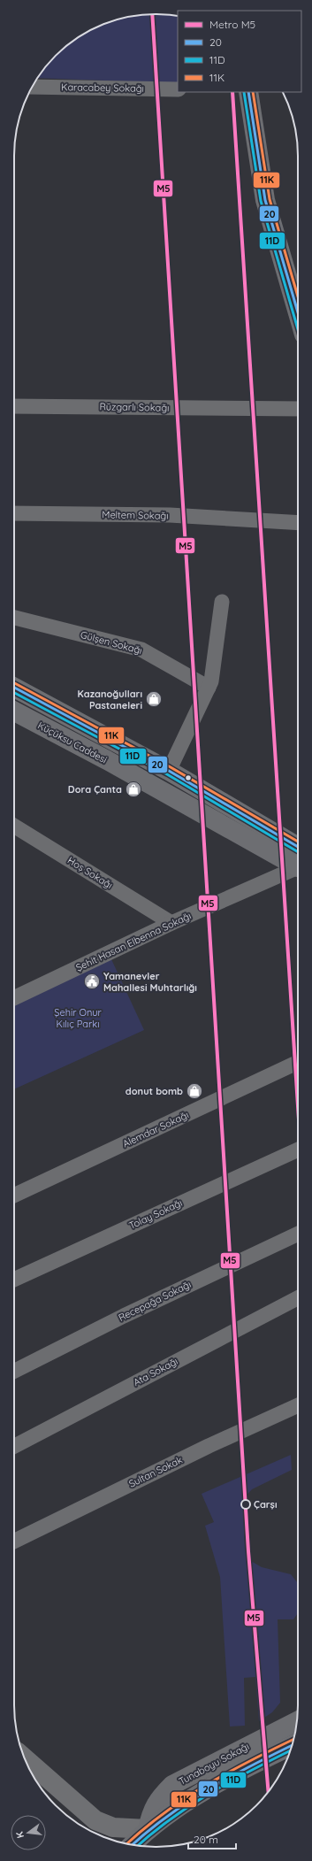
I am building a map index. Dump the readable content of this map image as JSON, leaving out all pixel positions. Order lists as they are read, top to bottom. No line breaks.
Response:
{"streets":{"main road":["Küçüksu Caddesi","Tunaboyu Sokağı"],"street":["Karacabey Sokağı","Rüzgarlı Sokağı","Meltem Sokağı","Gülşen Sokağı","Hoş Sokağı","Şehit Hasan Elbenna Sokağı","Alemdar Sokağı","Tolay Sokağı","Recepağa Sokağı","Ata Sokağı","Sultan Sokak"]},"crossings":[["Hoş Sokağı","Şehit Hasan Elbenna Sokağı"]],"parks":["Şehir Onur Kılıç Parkı"],"places":{"shop":["Kazanoğulları Pastaneleri","Dora Çanta","donut bomb"],"public building":["Yamanevler Mahallesi Muhtarlığı"],"other":["Çarşı"]},"lines":["metro line M5","transit line 20","transit line 11D","transit line 11K"],"legend":["Metro M5","20","11D","11K"],"scale_bar":"20 m","north":"left"}
